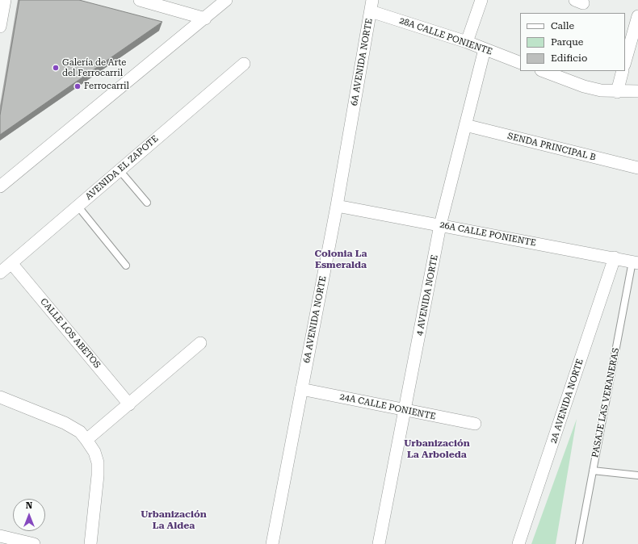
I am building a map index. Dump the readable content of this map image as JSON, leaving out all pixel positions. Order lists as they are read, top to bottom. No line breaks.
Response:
{"streets":{"street":["28A CALLE PONIENTE","6A AVENIDA NORTE","SENDA PRINCIPAL B","AVENIDA EL ZAPOTE","26A CALLE PONIENTE","4 AVENIDA NORTE","CALLE LOS ABETOS","2A AVENIDA NORTE","24A CALLE PONIENTE"],"lane":["PASAJE LAS VERANERAS"]},"crossings":[["28A CALLE PONIENTE","6A AVENIDA NORTE"],["28A CALLE PONIENTE","4 AVENIDA NORTE"],["6A AVENIDA NORTE","26A CALLE PONIENTE"],["6A AVENIDA NORTE","24A CALLE PONIENTE"],["SENDA PRINCIPAL B","4 AVENIDA NORTE"],["AVENIDA EL ZAPOTE","CALLE LOS ABETOS"],["26A CALLE PONIENTE","4 AVENIDA NORTE"],["26A CALLE PONIENTE","2A AVENIDA NORTE"],["26A CALLE PONIENTE","PASAJE LAS VERANERAS"],["4 AVENIDA NORTE","24A CALLE PONIENTE"]],"districts":["Colonia La Esmeralda","Urbanización La Arboleda","Urbanización La Aldea"],"places":["Galería de Arte del Ferrocarril","Ferrocarril"],"legend":["Calle","Parque","Edificio"],"north":"top"}
